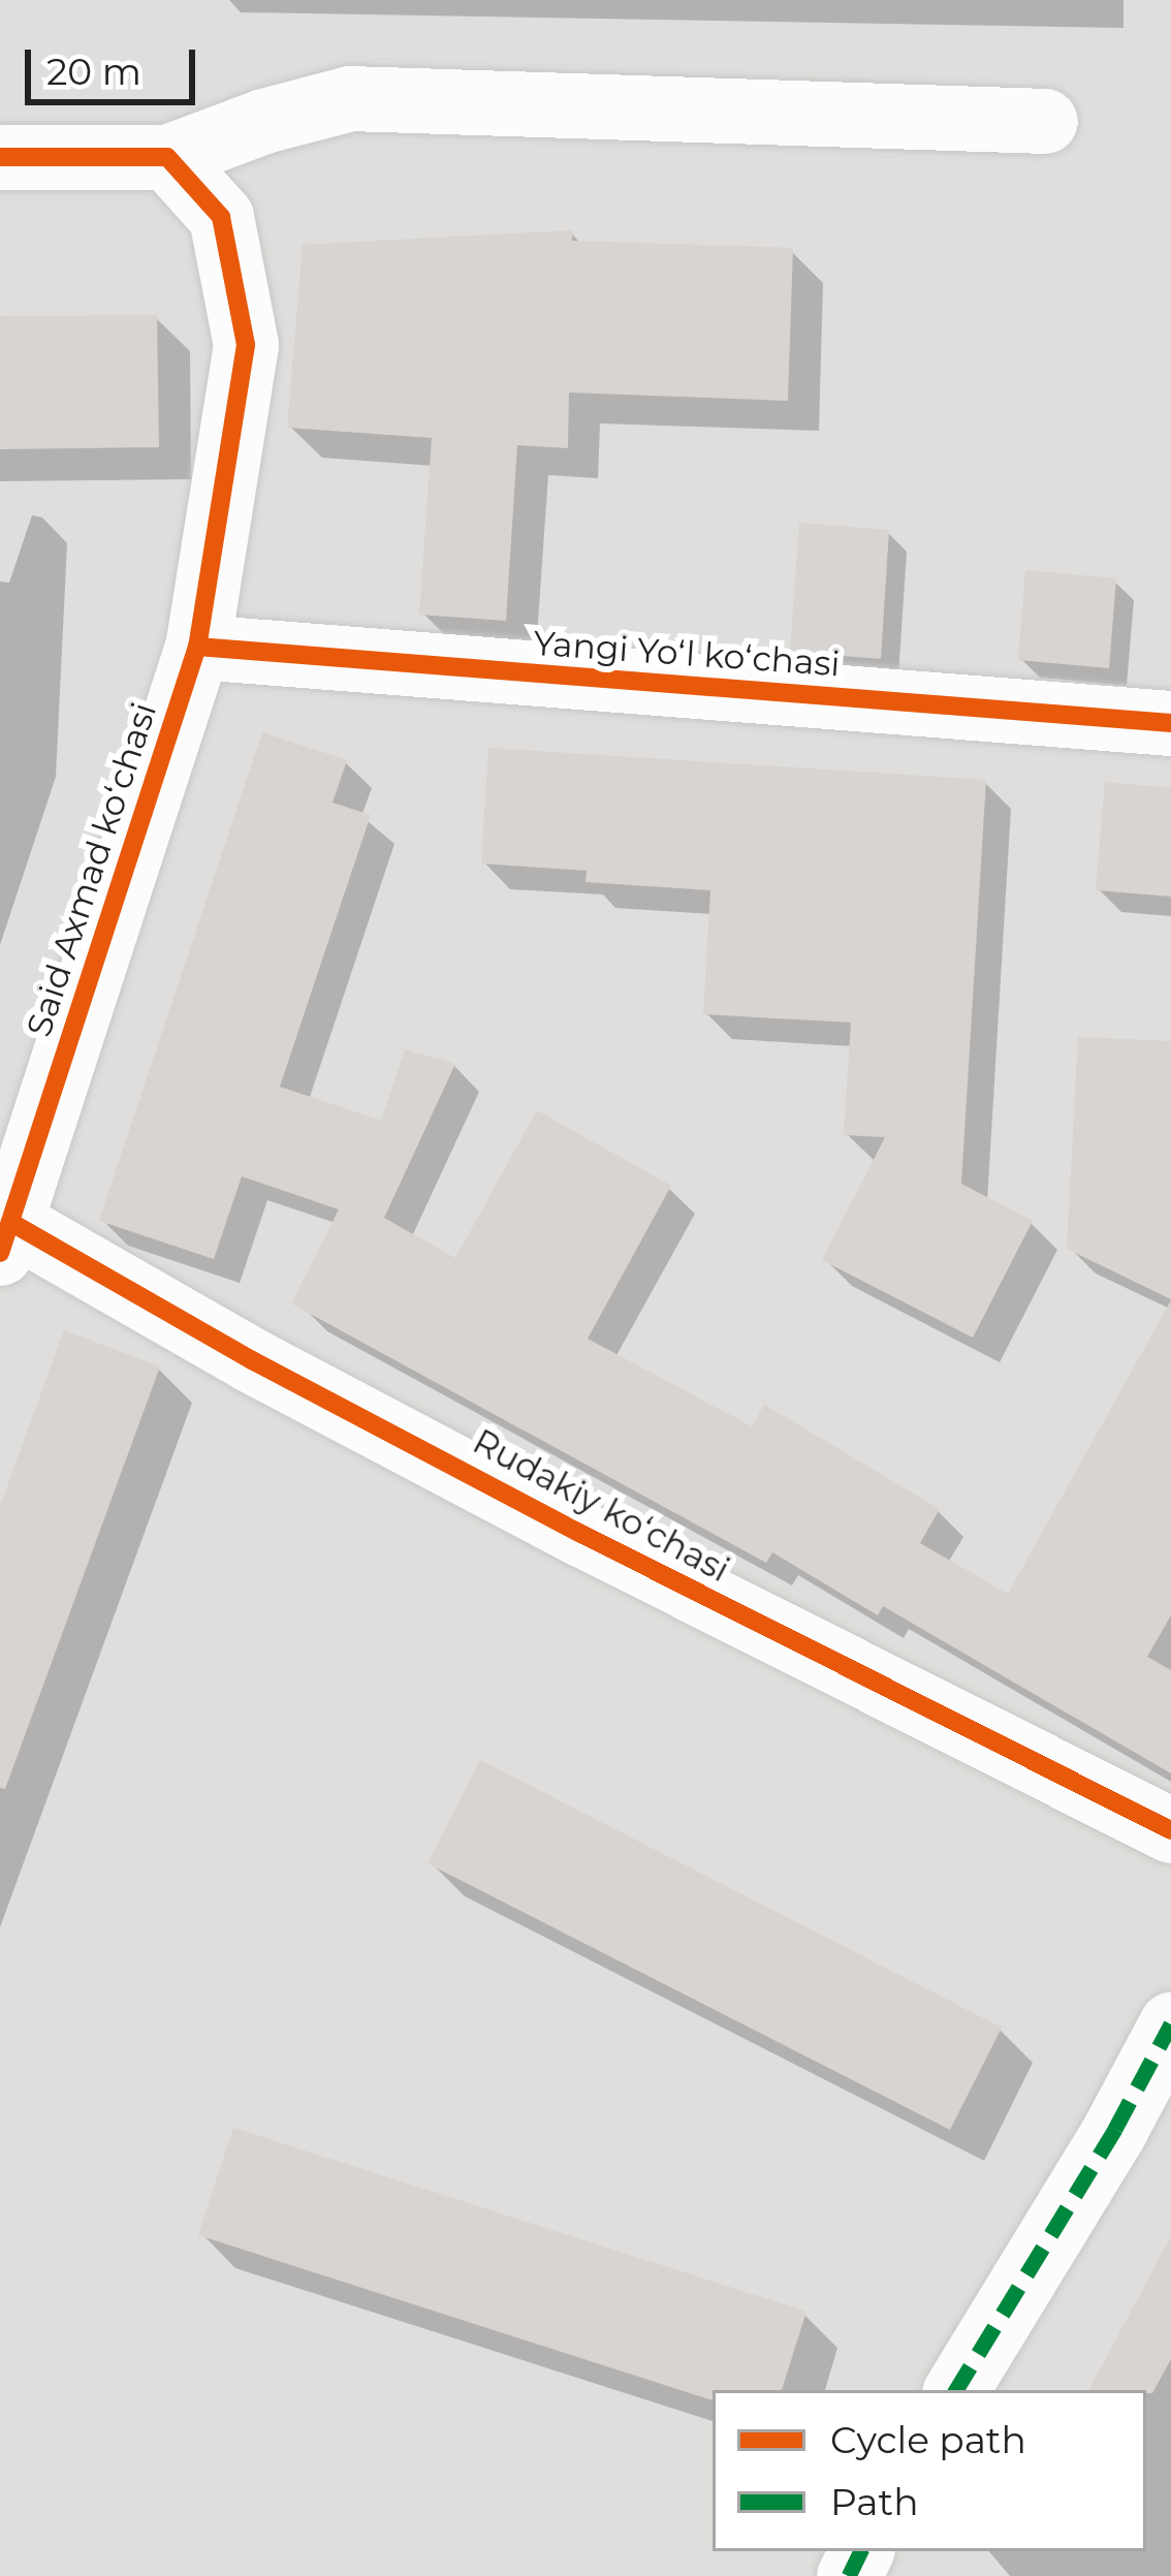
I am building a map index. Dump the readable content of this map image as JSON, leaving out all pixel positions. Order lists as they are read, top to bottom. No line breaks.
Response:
{"streets":{"street":["Yangi Yoʻl koʻchasi","Said Axmad koʻchasi","Rudakiy koʻchasi"]},"crossings":[["Yangi Yoʻl koʻchasi","Said Axmad koʻchasi"],["Said Axmad koʻchasi","Rudakiy koʻchasi"]],"legend":["Cycle path","Path"],"scale_bar":"20 m"}
